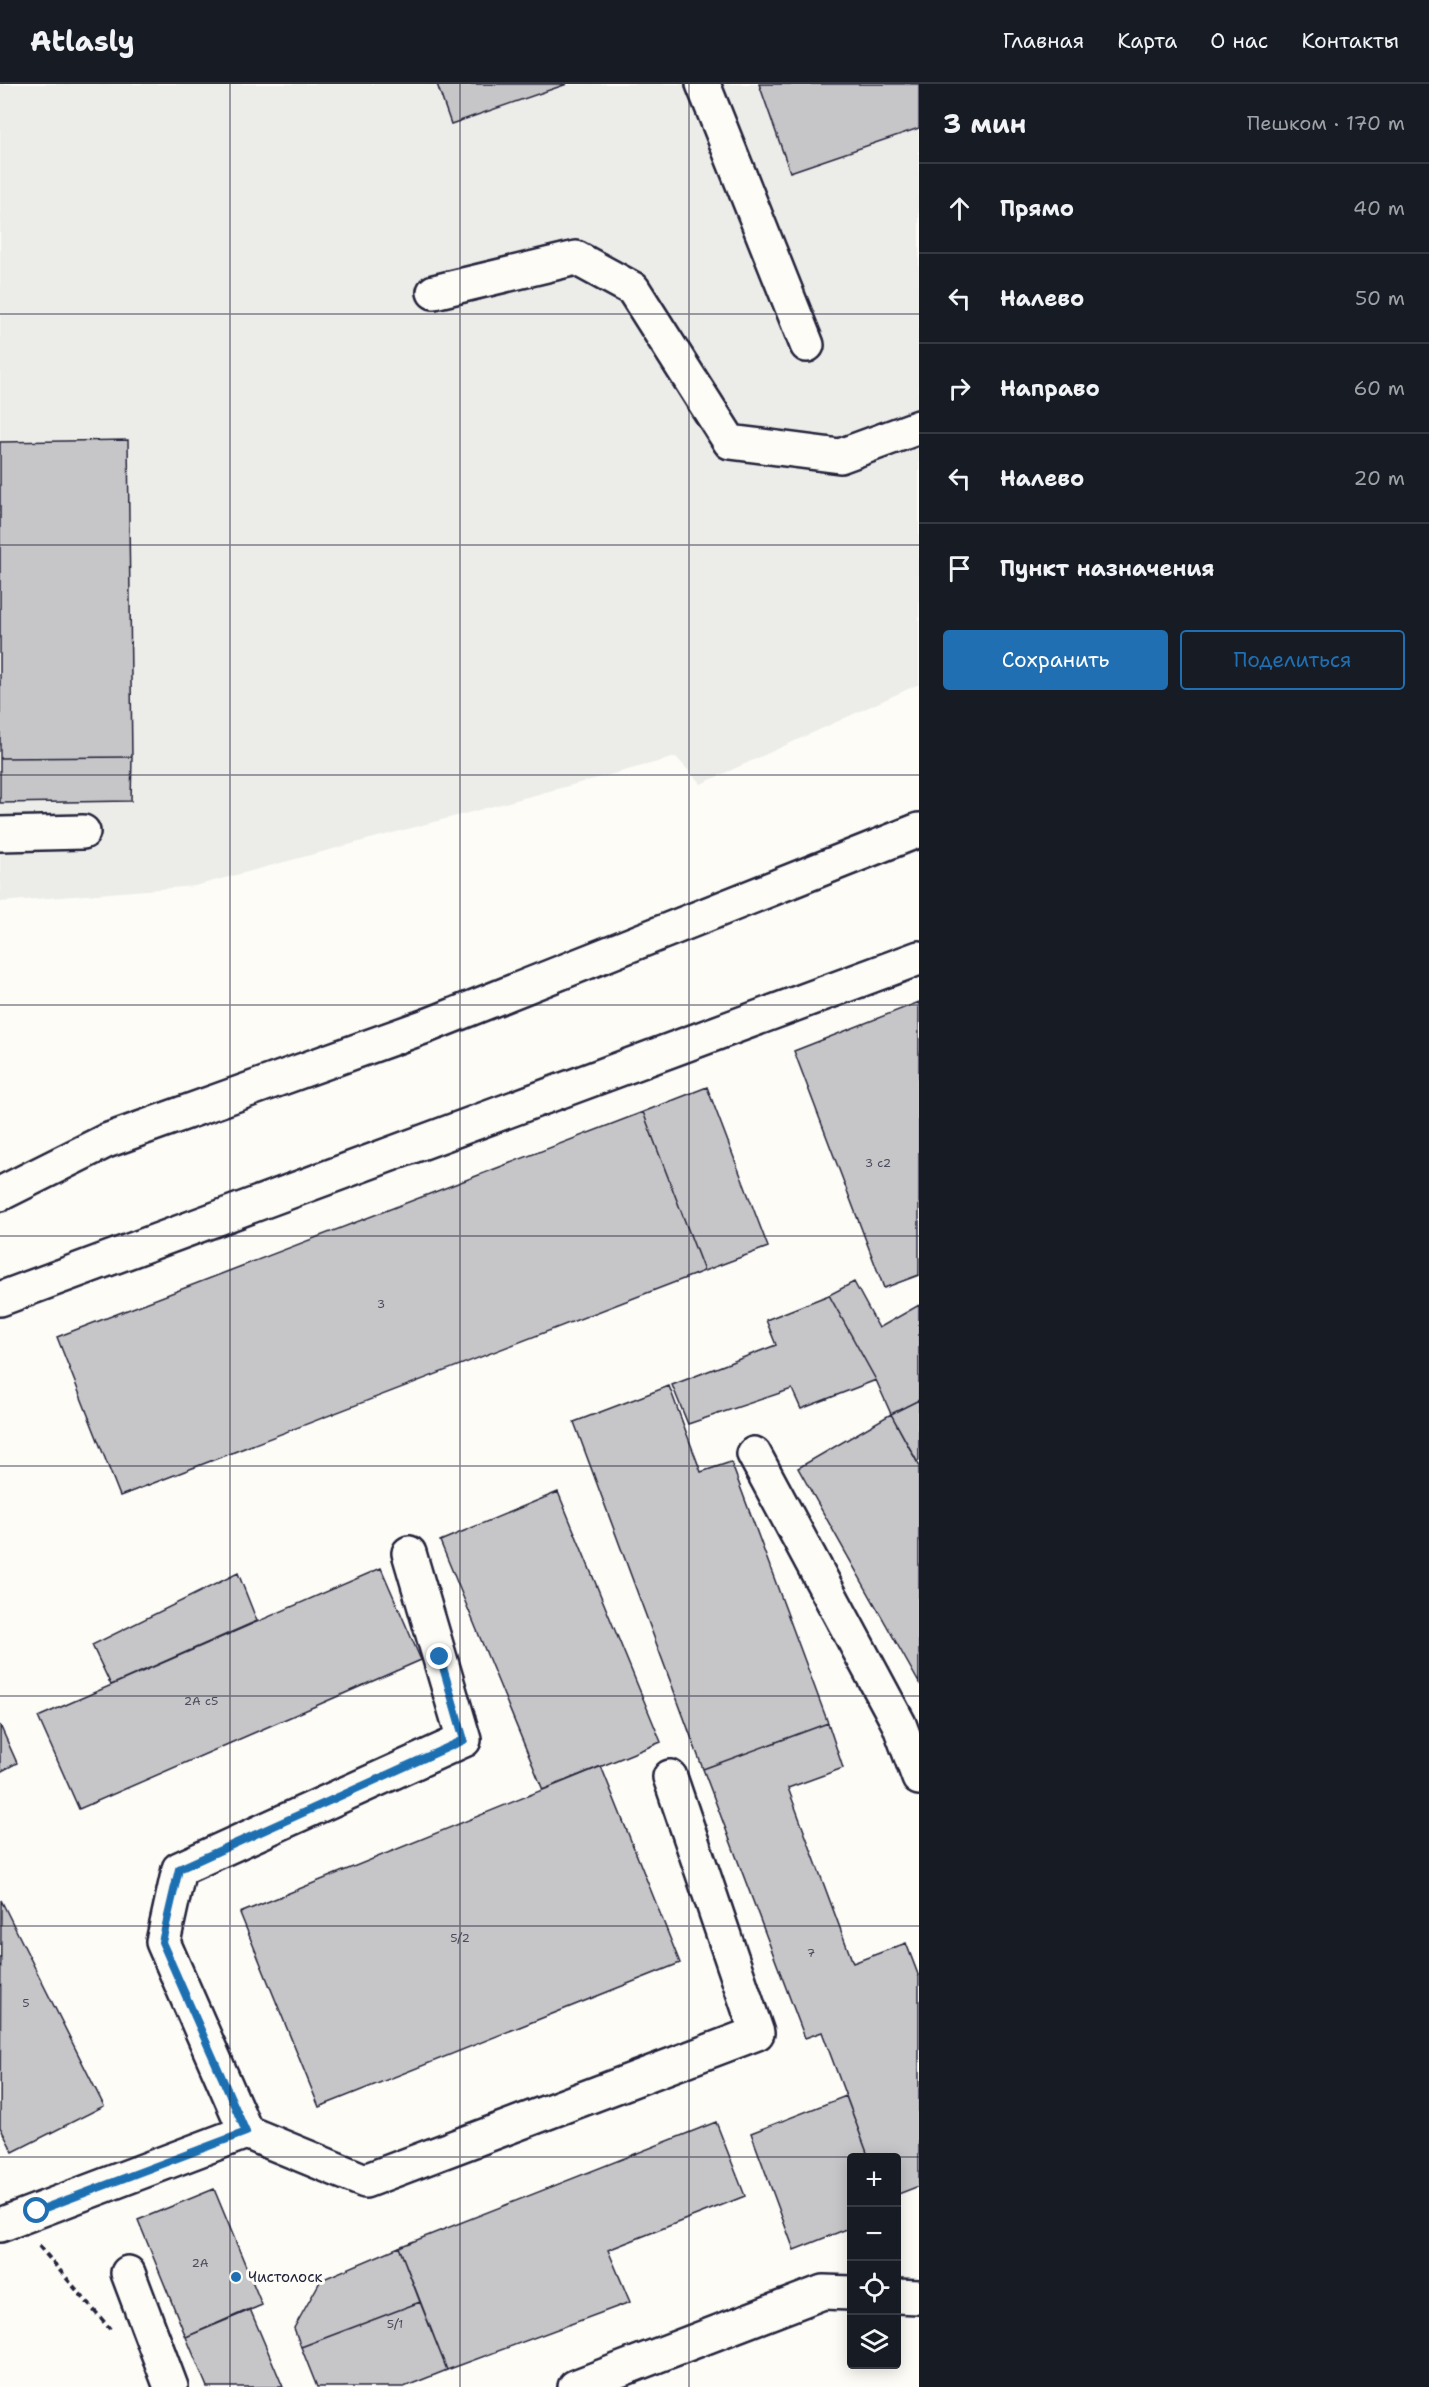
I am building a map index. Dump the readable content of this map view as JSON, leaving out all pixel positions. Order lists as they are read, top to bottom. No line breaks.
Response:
{"places":["Чистолоск"],"house_numbers":["3 с2","3","2А с5","5/2","7","5","2А","5/1"],"page":{"header":"Atlasly","nav":["Главная","Карта","О нас","Контакты"],"heading":["3 мин","Пешком · 170 m"],"list":[["Прямо","40 m"],["Налево","50 m"],["Направо","60 m"],["Налево","20 m"],"Пункт назначения"],"buttons":["Сохранить","Поделиться"],"map_buttons":["+","−"]}}
